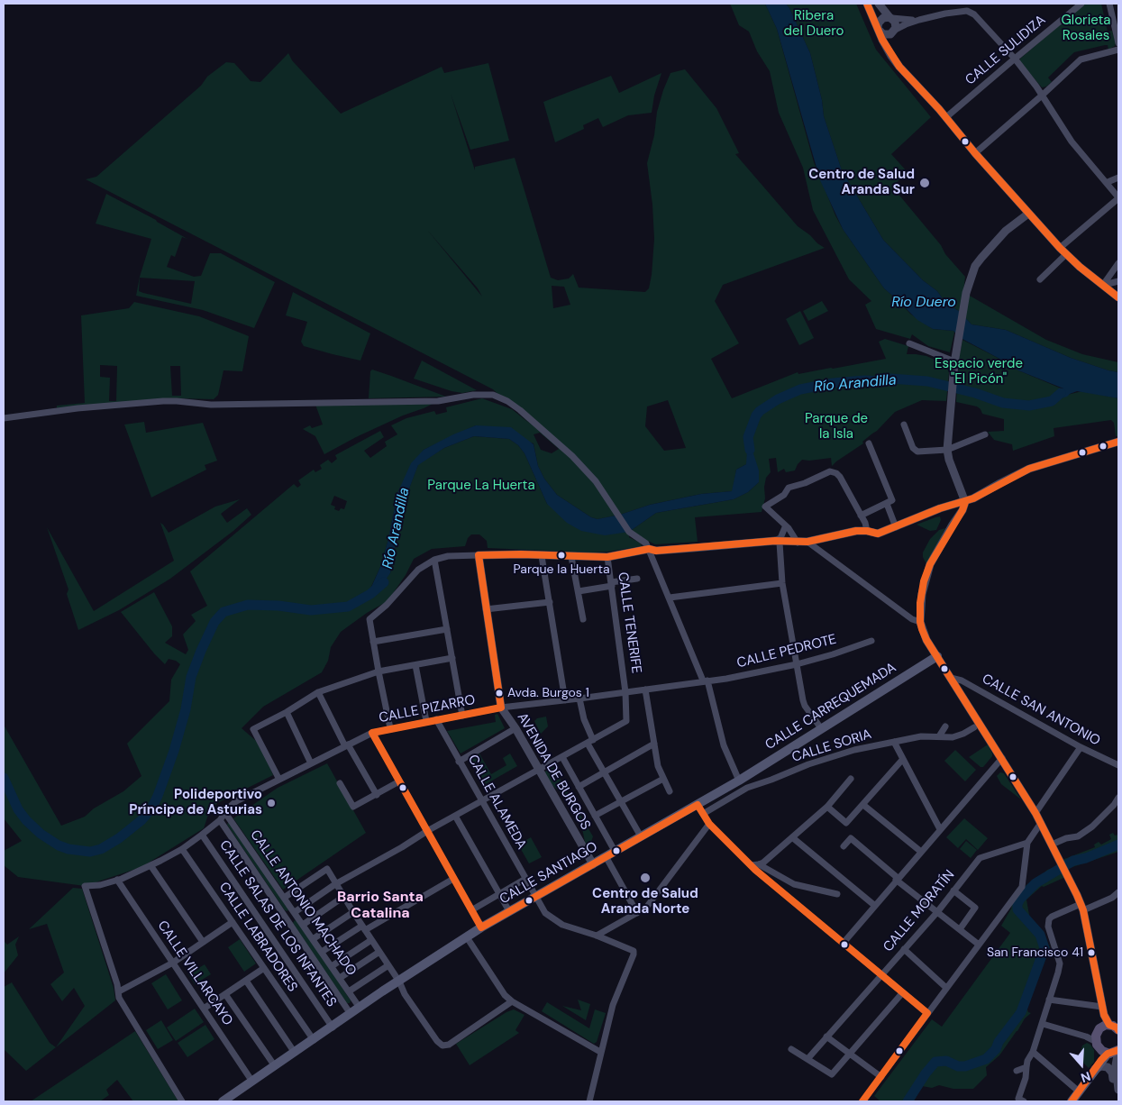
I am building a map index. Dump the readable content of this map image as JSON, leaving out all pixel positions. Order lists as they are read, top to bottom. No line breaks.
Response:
{"streets":{"main road":["CALLE CARREQUEMADA","CALLE SANTIAGO"],"street":["CALLE SULIDIZA","CALLE TENERIFE","CALLE PEDROTE","CALLE PIZARRO","CALLE SAN ANTONIO","CALLE SORIA","AVENIDA DE BURGOS","CALLE ALAMEDA","CALLE ANTONIO MACHADO","CALLE MORATÍN","CALLE SALAS DE LOS INFANTES","CALLE LABRADORES","CALLE VILLARCAYO"]},"crossings":[["CALLE TENERIFE","CALLE PIZARRO"],["CALLE PEDROTE","CALLE PIZARRO"],["CALLE CARREQUEMADA","CALLE SANTIAGO"],["CALLE PIZARRO","AVENIDA DE BURGOS"],["CALLE PIZARRO","CALLE ALAMEDA"],["CALLE PIZARRO","CALLE ANTONIO MACHADO"],["CALLE PIZARRO","CALLE SALAS DE LOS INFANTES"],["CALLE PIZARRO","CALLE LABRADORES"],["CALLE PIZARRO","CALLE VILLARCAYO"],["AVENIDA DE BURGOS","CALLE SANTIAGO"],["CALLE ALAMEDA","CALLE SANTIAGO"],["CALLE SANTIAGO","CALLE ANTONIO MACHADO"],["CALLE SANTIAGO","CALLE SALAS DE LOS INFANTES"],["CALLE SANTIAGO","CALLE LABRADORES"],["CALLE SANTIAGO","CALLE VILLARCAYO"]],"districts":["Barrio Santa Catalina"],"water":["Río Duero","Río Arandilla"],"parks":["Ribera del Duero","Glorieta Rosales","Espacio verde \"El Picón\"","Parque de la Isla","Parque La Huerta"],"places":["Centro de Salud Aranda Sur","Parque la Huerta","Avda. Burgos 1","Polideportivo Príncipe de Asturias","Centro de Salud Aranda Norte","San Francisco 41"],"north":"bottom"}
